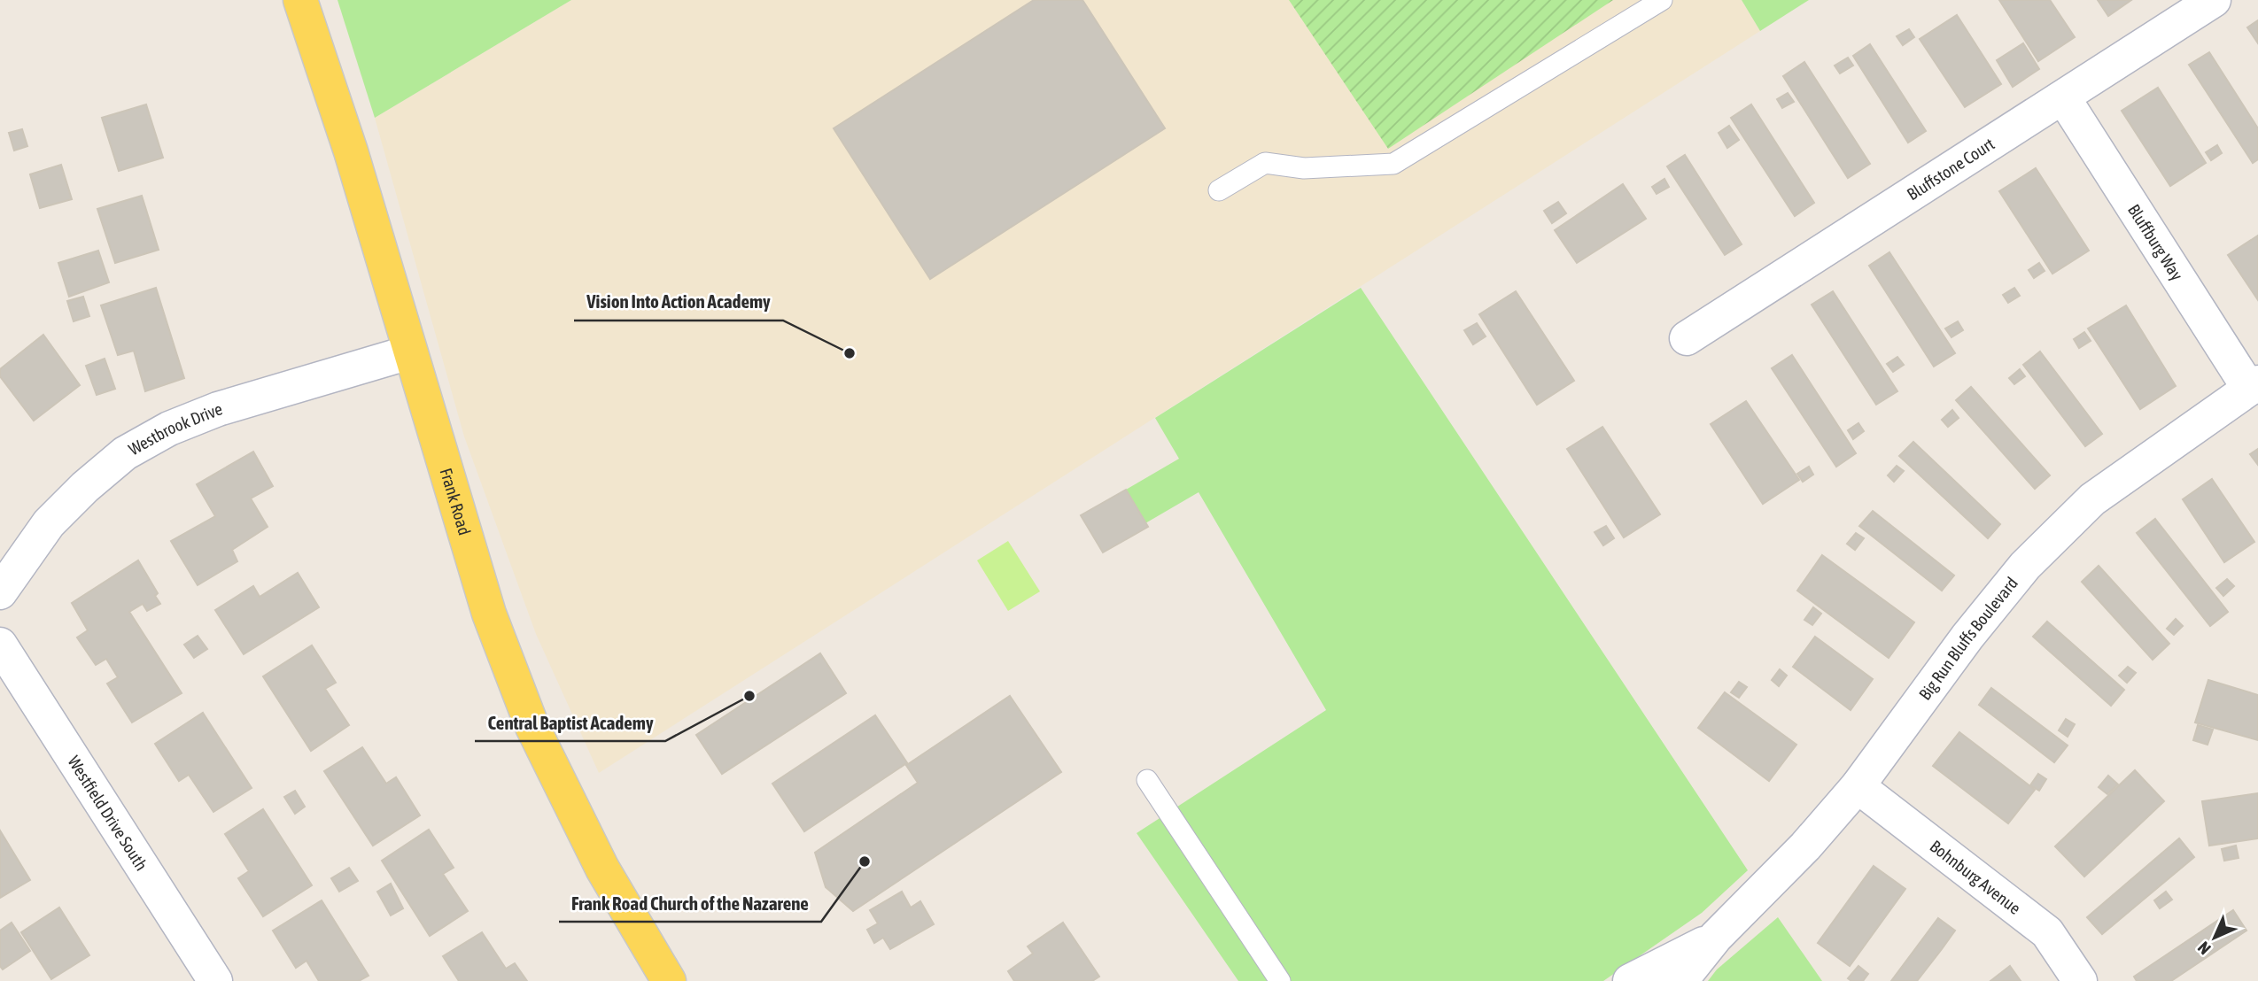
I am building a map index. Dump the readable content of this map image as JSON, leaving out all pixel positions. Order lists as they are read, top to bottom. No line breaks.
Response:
{"streets":{"main road":["Frank Road"],"street":["Bluffstone Court","Bluffburg Way","Westbrook Drive","Big Run Bluffs Boulevard","Westfield Drive South","Bohnburg Avenue"]},"crossings":[["Bluffstone Court","Bluffburg Way"],["Bluffburg Way","Big Run Bluffs Boulevard"],["Westbrook Drive","Frank Road"],["Big Run Bluffs Boulevard","Bohnburg Avenue"]],"places":["Vision Into Action Academy","Central Baptist Academy","Frank Road Church of the Nazarene"],"north":"bottom left"}
